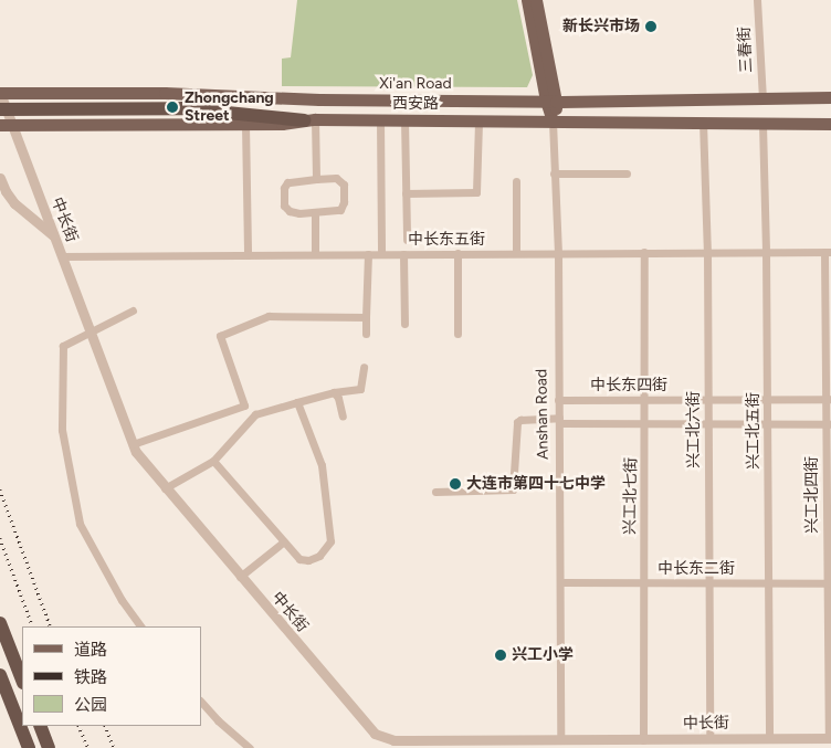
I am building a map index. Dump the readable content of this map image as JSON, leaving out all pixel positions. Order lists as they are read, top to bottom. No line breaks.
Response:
{"streets":{"main road":["Xi'an Road","西安路","Anshan Road"],"street":["三春街","中长街","中长东五街","中长东四街","兴工北六街","兴工北五街","兴工北四街","兴工北七街","中长东二街"]},"crossings":[["三春街","Xi'an Road"],["Xi'an Road","中长街"],["Xi'an Road","Anshan Road"],["西安路","Anshan Road"],["西安路","兴工北六街"],["西安路","兴工北五街"],["中长街","中长东五街"],["中长街","Anshan Road"],["中长街","兴工北六街"],["中长街","兴工北五街"],["中长街","兴工北四街"],["中长街","兴工北七街"],["中长东五街","Anshan Road"],["中长东五街","兴工北六街"],["中长东五街","兴工北五街"],["中长东五街","兴工北四街"],["中长东五街","兴工北七街"],["中长东四街","Anshan Road"],["中长东四街","兴工北六街"],["中长东四街","兴工北五街"],["中长东四街","兴工北四街"],["中长东四街","兴工北七街"],["Anshan Road","中长东二街"],["兴工北六街","中长东二街"],["兴工北五街","中长东二街"],["兴工北四街","中长东二街"],["兴工北七街","中长东二街"]],"places":["新长兴市场","Zhongchang Street","大连市第四十七中学","兴工小学"],"legend":["道路","铁路","公园"]}
